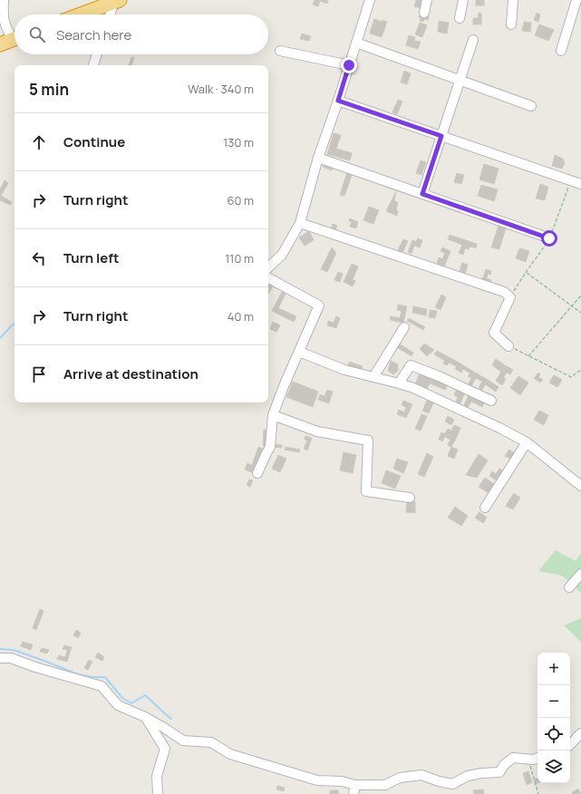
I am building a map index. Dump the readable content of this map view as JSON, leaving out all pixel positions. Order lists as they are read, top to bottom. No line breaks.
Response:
{"page":{"search":"Search here","heading":["5 min","Walk · 340 m"],"list":[["Continue","130 m"],["Turn right","60 m"],["Turn left","110 m"],["Turn right","40 m"],"Arrive at destination"],"map_buttons":["+","−"]}}
